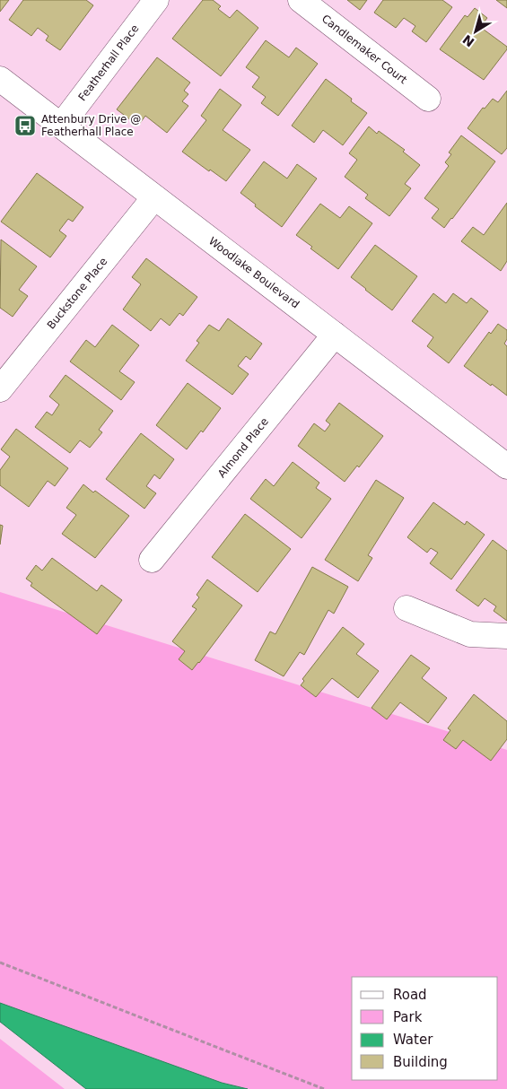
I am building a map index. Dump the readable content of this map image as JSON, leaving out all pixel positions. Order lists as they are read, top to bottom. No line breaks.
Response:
{"streets":{"street":["Candlemaker Court","Featherhall Place","Woodlake Boulevard","Buckstone Place","Almond Place"]},"crossings":[["Featherhall Place","Woodlake Boulevard"],["Woodlake Boulevard","Buckstone Place"],["Woodlake Boulevard","Almond Place"]],"places":{"bus stop":["Attenbury Drive @ Featherhall Place"]},"legend":["Road","Park","Water","Building"],"north":"bottom left"}
